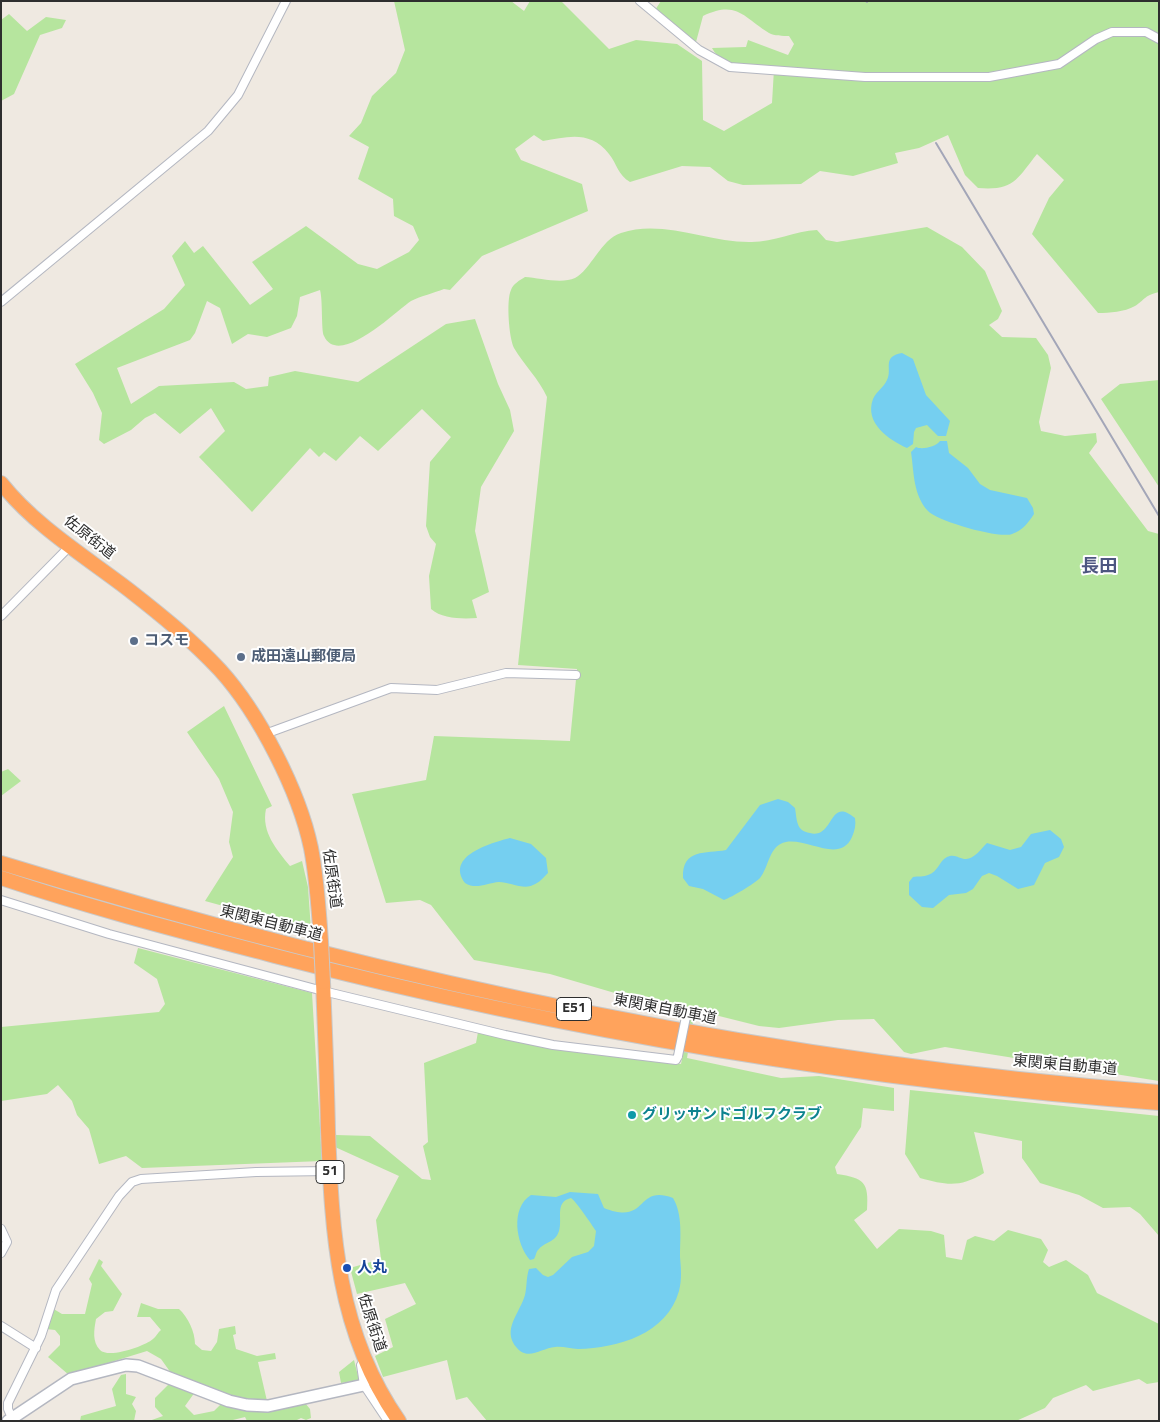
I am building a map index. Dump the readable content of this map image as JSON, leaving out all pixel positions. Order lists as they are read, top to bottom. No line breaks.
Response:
{"streets":{"highway":["佐原街道","東関東自動車道","E51","51"]},"districts":["長田"],"places":["コスモ","成田遠山郵便局","グリッサンドゴルフクラブ","人丸"]}
